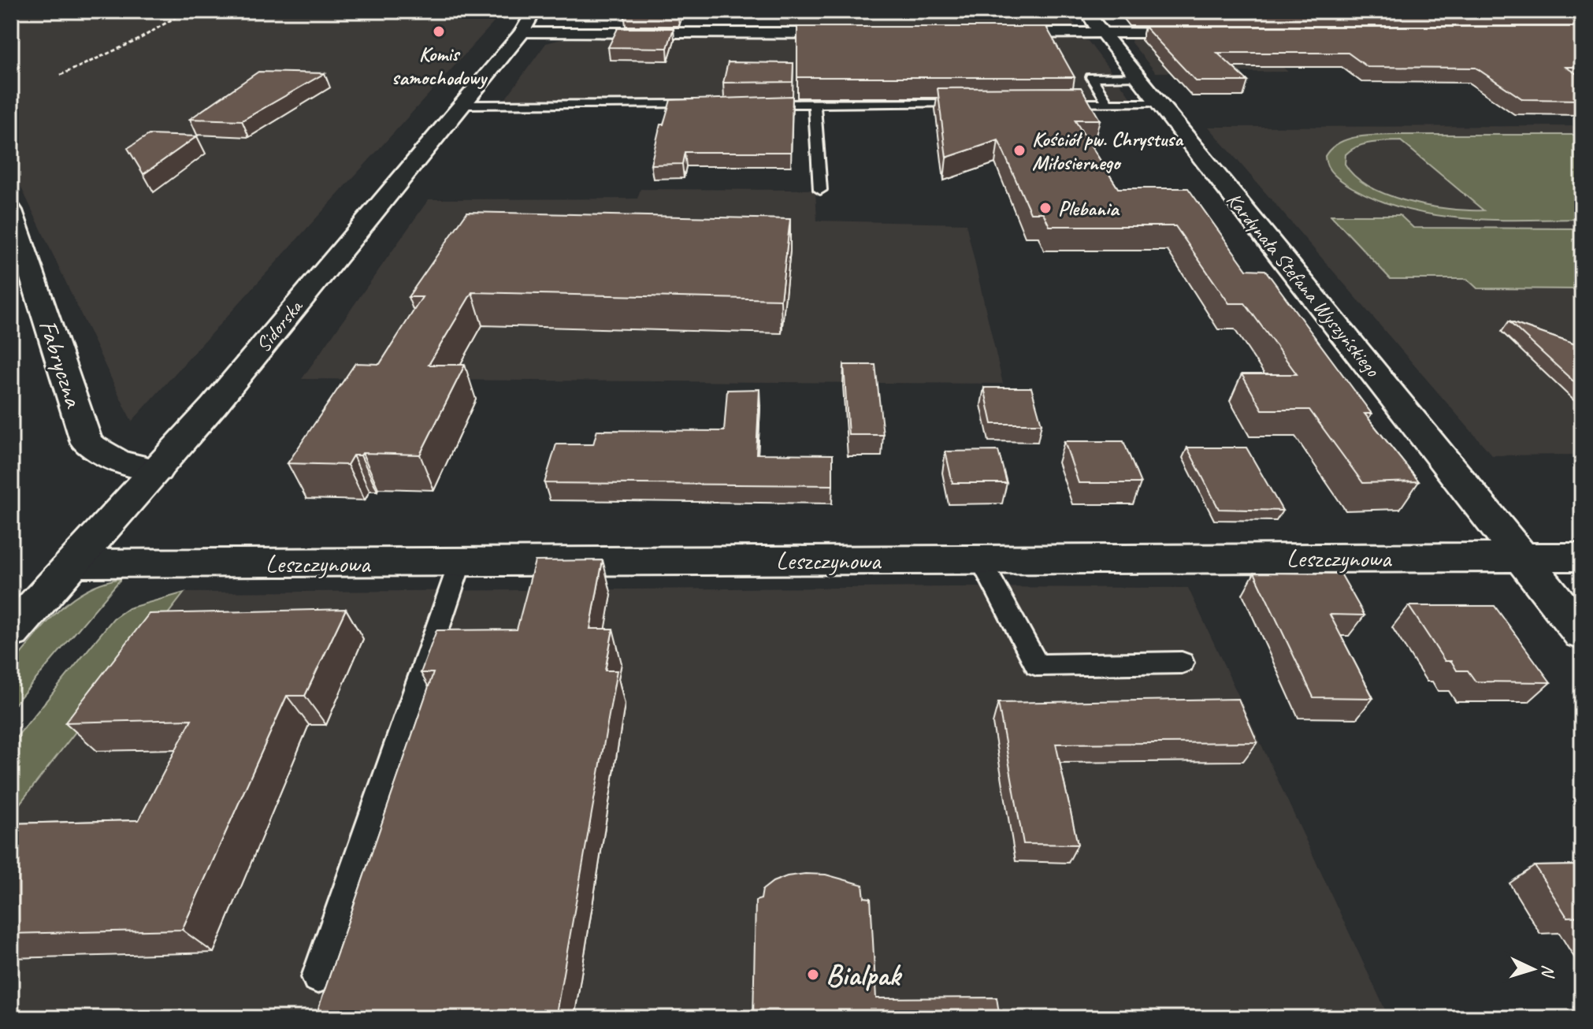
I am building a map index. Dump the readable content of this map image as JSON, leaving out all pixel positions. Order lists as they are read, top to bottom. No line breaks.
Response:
{"streets":{"street":["Kardynała Stefana Wyszyńskiego","Sidorska","Fabryczna","Leszczynowa"]},"crossings":[["Kardynała Stefana Wyszyńskiego","Leszczynowa"],["Sidorska","Fabryczna"],["Sidorska","Leszczynowa"]],"places":["Komis samochodowy","Kościół pw. Chrystusa Miłosiernego","Plebania","Bialpak"],"north":"right"}
